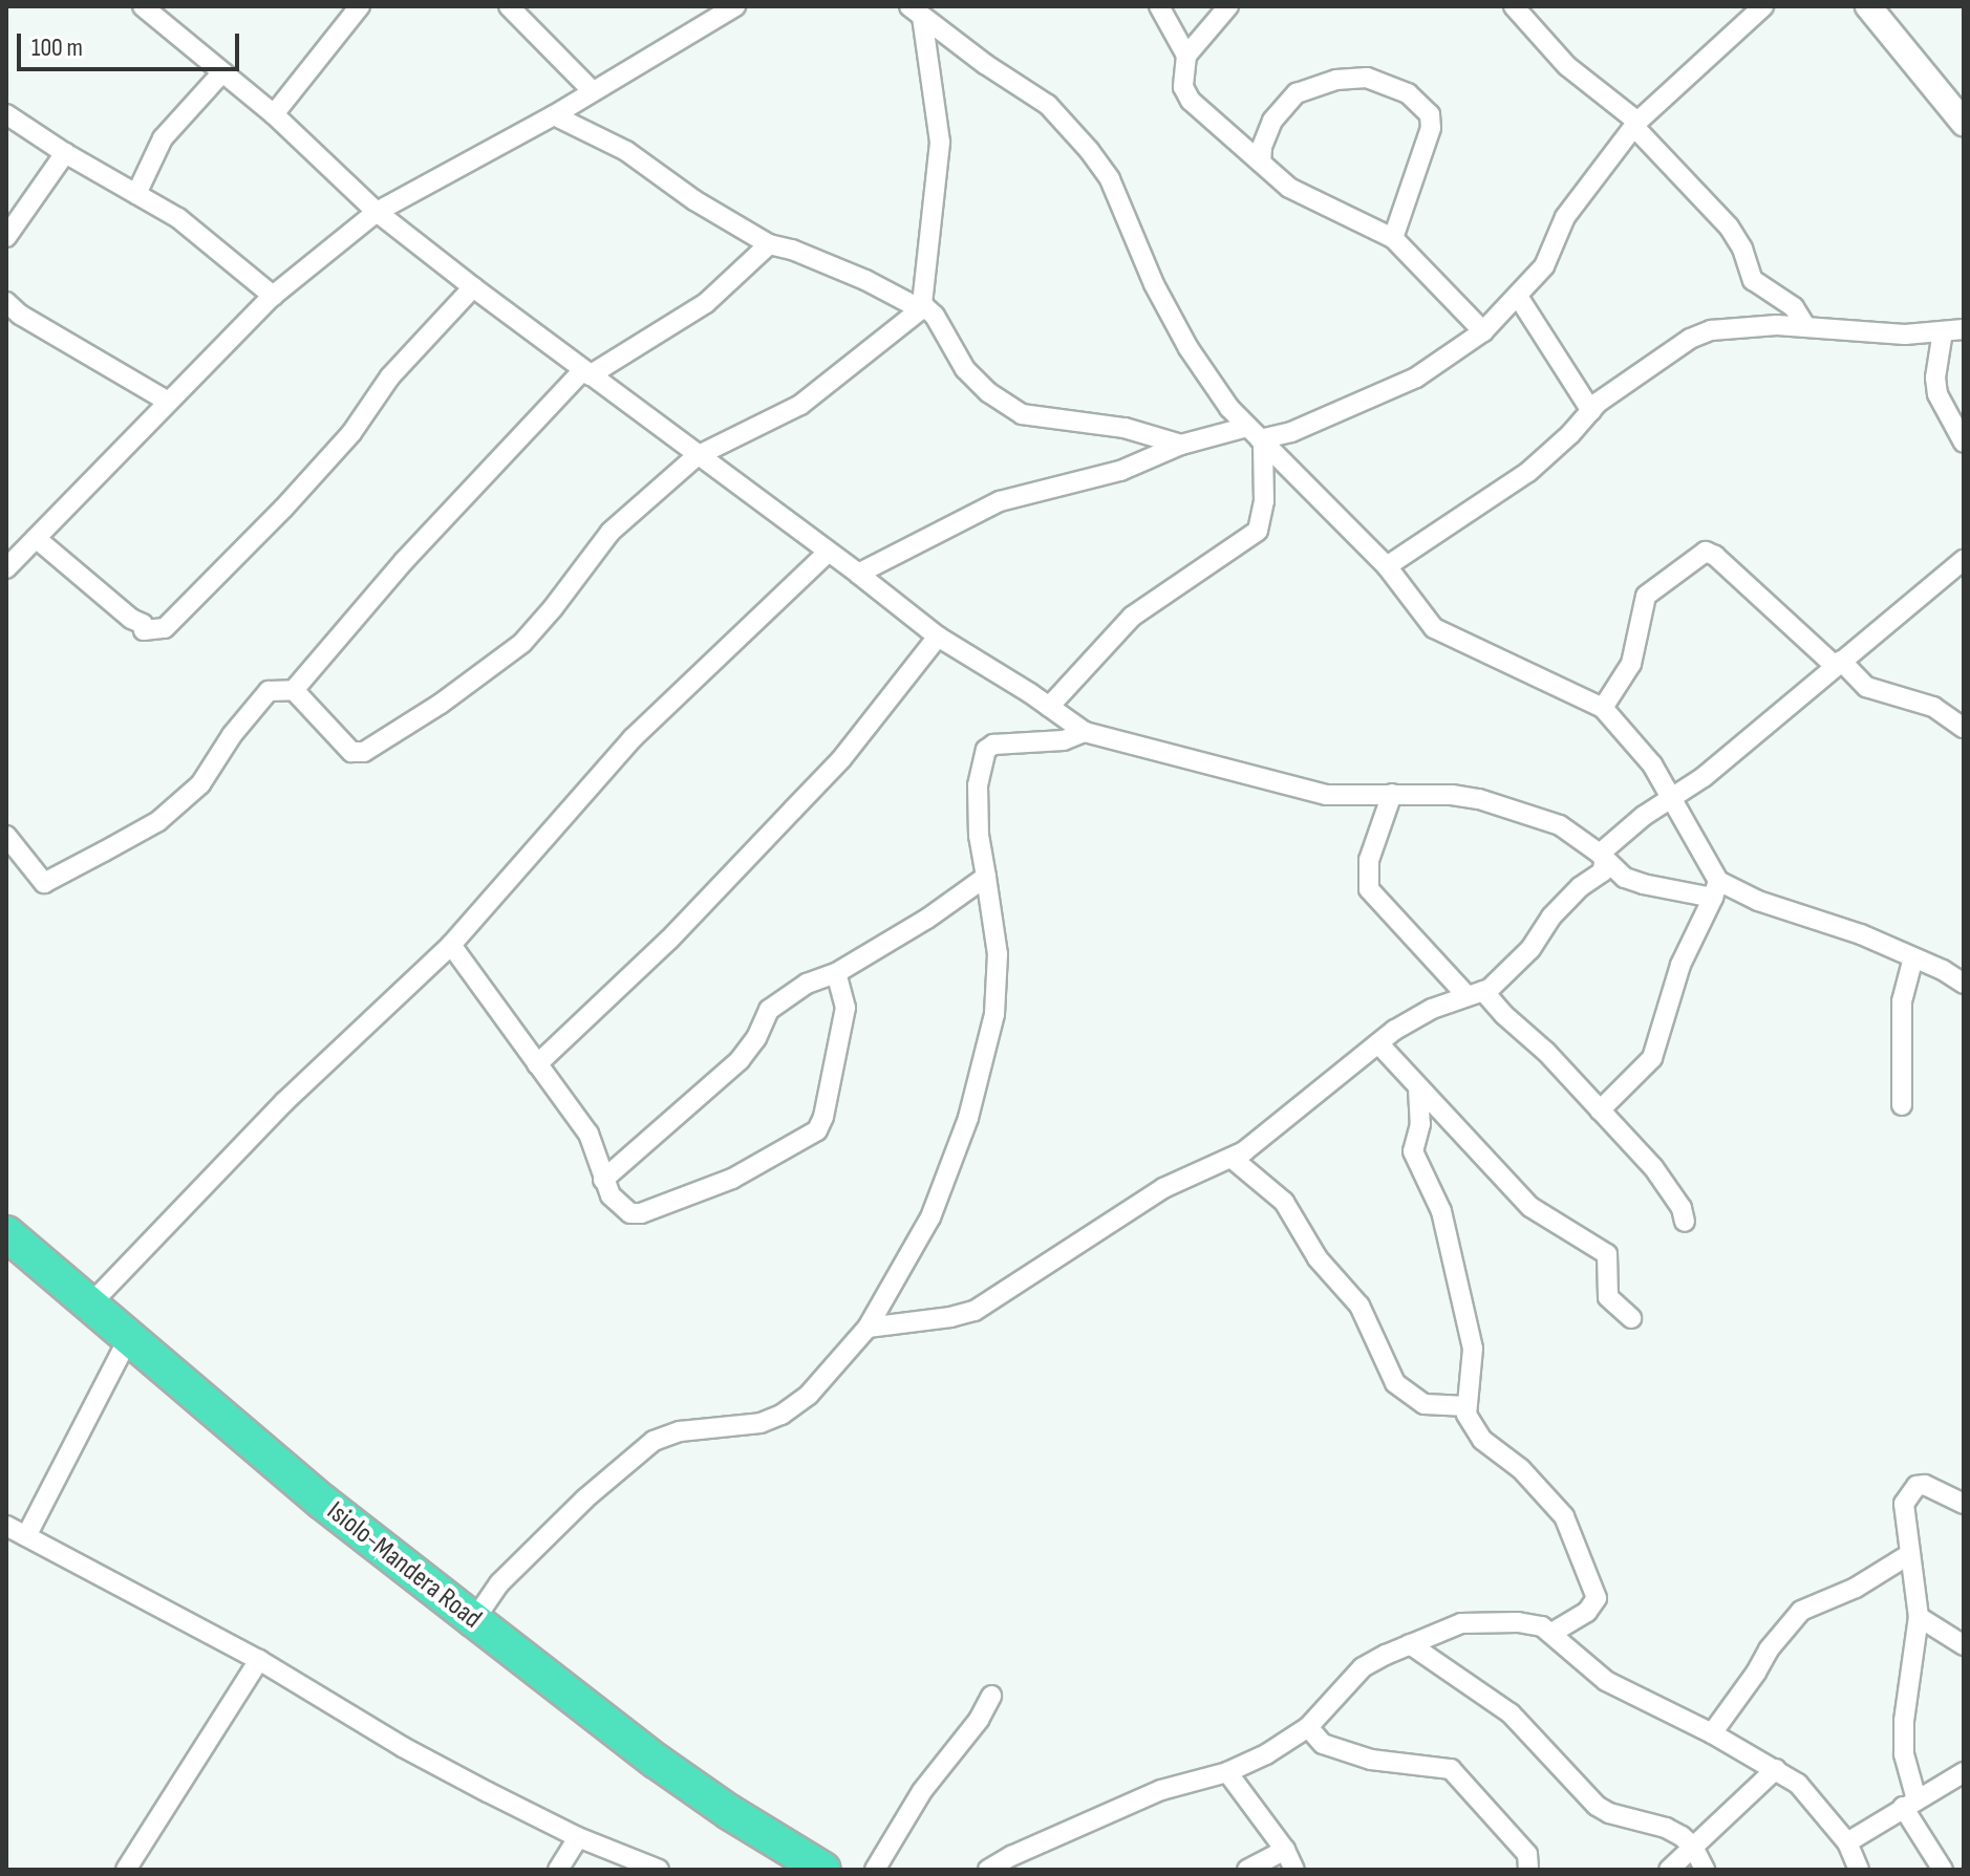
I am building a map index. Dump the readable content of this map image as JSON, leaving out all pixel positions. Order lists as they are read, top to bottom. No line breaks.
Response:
{"streets":{"highway":["Isiolo-Mandera Road"]},"scale_bar":"100 m"}
